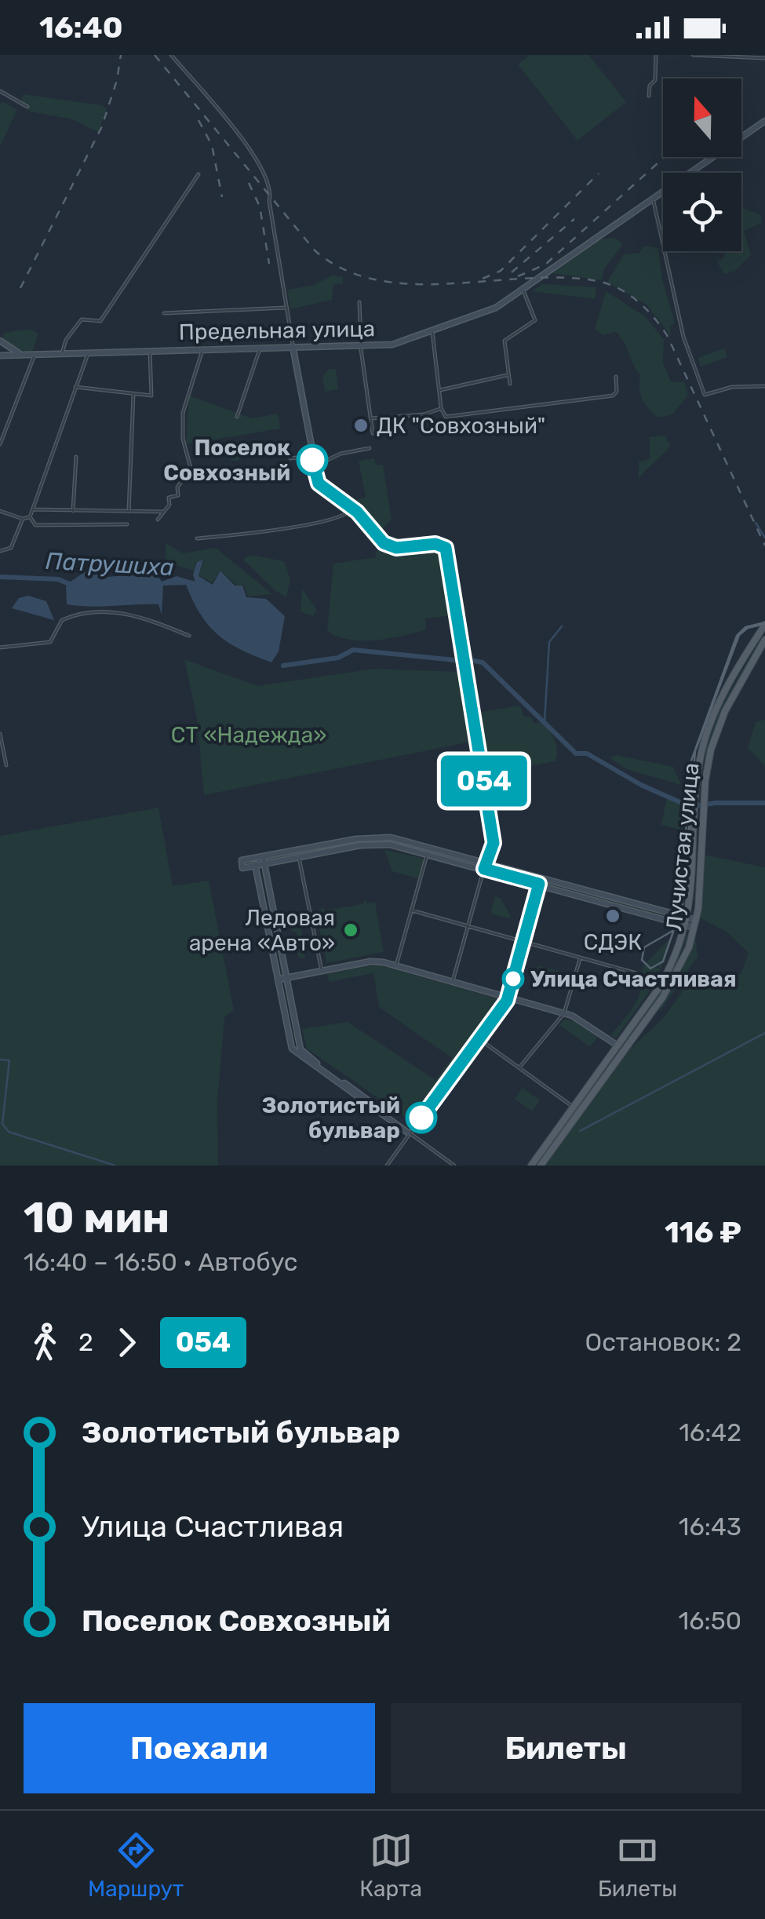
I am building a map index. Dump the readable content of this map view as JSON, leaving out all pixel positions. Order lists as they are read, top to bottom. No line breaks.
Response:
{"streets":{"main road":["Лучистая улица"],"street":["Предельная улица"]},"water":["Патрушиха"],"parks":["СТ «Надежда»"],"places":["ДК \"Совхозный\"","Поселок Совхозный","СДЭК","Ледовая арена «Авто»","Улица Счастливая","Золотистый бульвар"],"lines":["bus line 054"],"north":"top","page":{"status":"16:40","on_map":"054","heading":["10 мин","16:40 – 16:50 · Автобус","116 ₽"],"legs":["2","054","Остановок: 2"],"list":[{"name":"Золотистый бульвар","value":"16:42"},{"name":"Улица Счастливая","value":"16:43"},{"name":"Поселок Совхозный","value":"16:50"}],"buttons":["Поехали","Билеты"],"tabs":["Маршрут","Карта","Билеты"]}}
